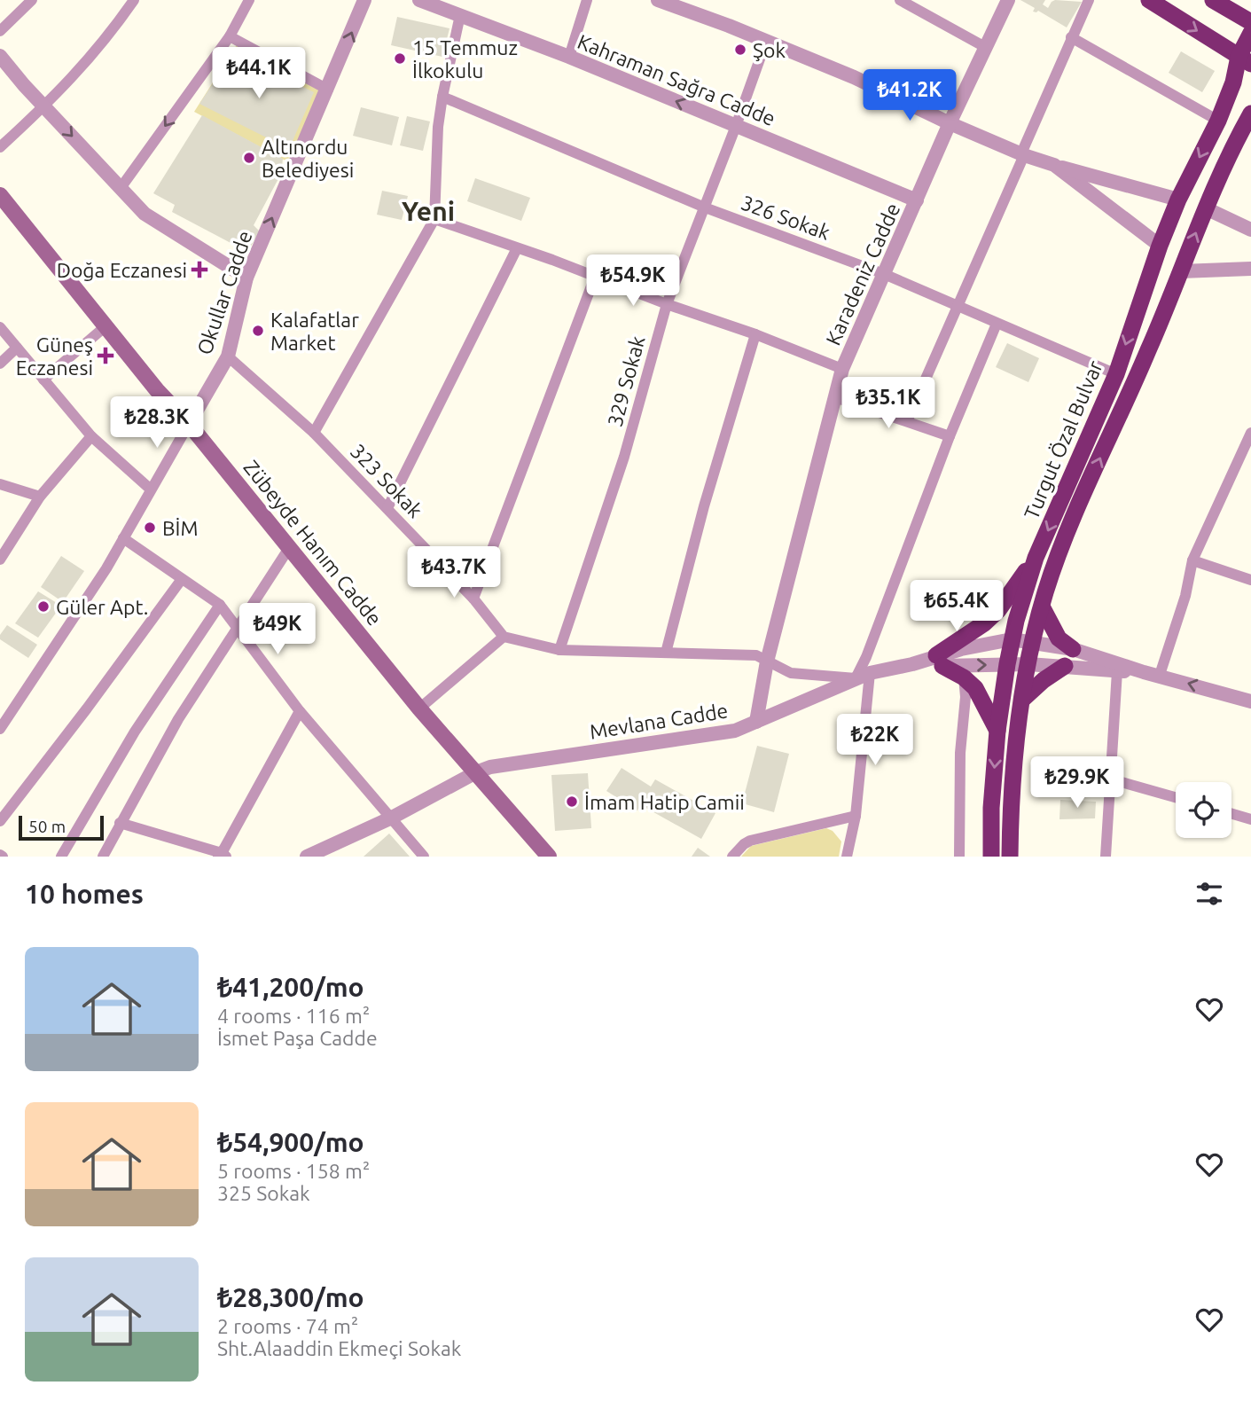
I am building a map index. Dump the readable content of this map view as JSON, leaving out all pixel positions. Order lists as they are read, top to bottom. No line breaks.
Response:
{"streets":{"highway":["Turgut Özal Bulvar"],"main road":["Zübeyde Hanım Cadde"],"street":["Kahraman Sağra Cadde","326 Sokak","Karadeniz Cadde","Okullar Cadde","329 Sokak","323 Sokak","Mevlana Cadde"]},"crossings":[["Kahraman Sağra Cadde","Karadeniz Cadde"],["Kahraman Sağra Cadde","329 Sokak"],["326 Sokak","Karadeniz Cadde"],["326 Sokak","329 Sokak"],["326 Sokak","Turgut Özal Bulvar"],["Karadeniz Cadde","Mevlana Cadde"],["Okullar Cadde","323 Sokak"],["Okullar Cadde","Zübeyde Hanım Cadde"],["Turgut Özal Bulvar","Mevlana Cadde"],["Zübeyde Hanım Cadde","Mevlana Cadde"]],"districts":["Yeni"],"places":{"other":["Şok","15 Temmuz İlkokulu","Altınordu Belediyesi","Kalafatlar Market","BİM","Güler Apt.","İmam Hatip Camii"],"health":["Doğa Eczanesi","Güneş Eczanesi"]},"scale_bar":"50 m","page":{"price":["₺44.1K","₺41.2K","₺54.9K","₺35.1K","₺28.3K","₺43.7K","₺65.4K","₺49K","₺22K","₺29.9K"],"scale":"50 m","heading":"10 homes","list":[{"name":"₺41,200/mo","note":"4 rooms · 116 m² · İsmet Paşa Cadde"},{"name":"₺54,900/mo","note":"5 rooms · 158 m² · 325 Sokak"},{"name":"₺28,300/mo","note":"2 rooms · 74 m² · Sht.Alaaddin Ekmeçi Sokak"}]}}
